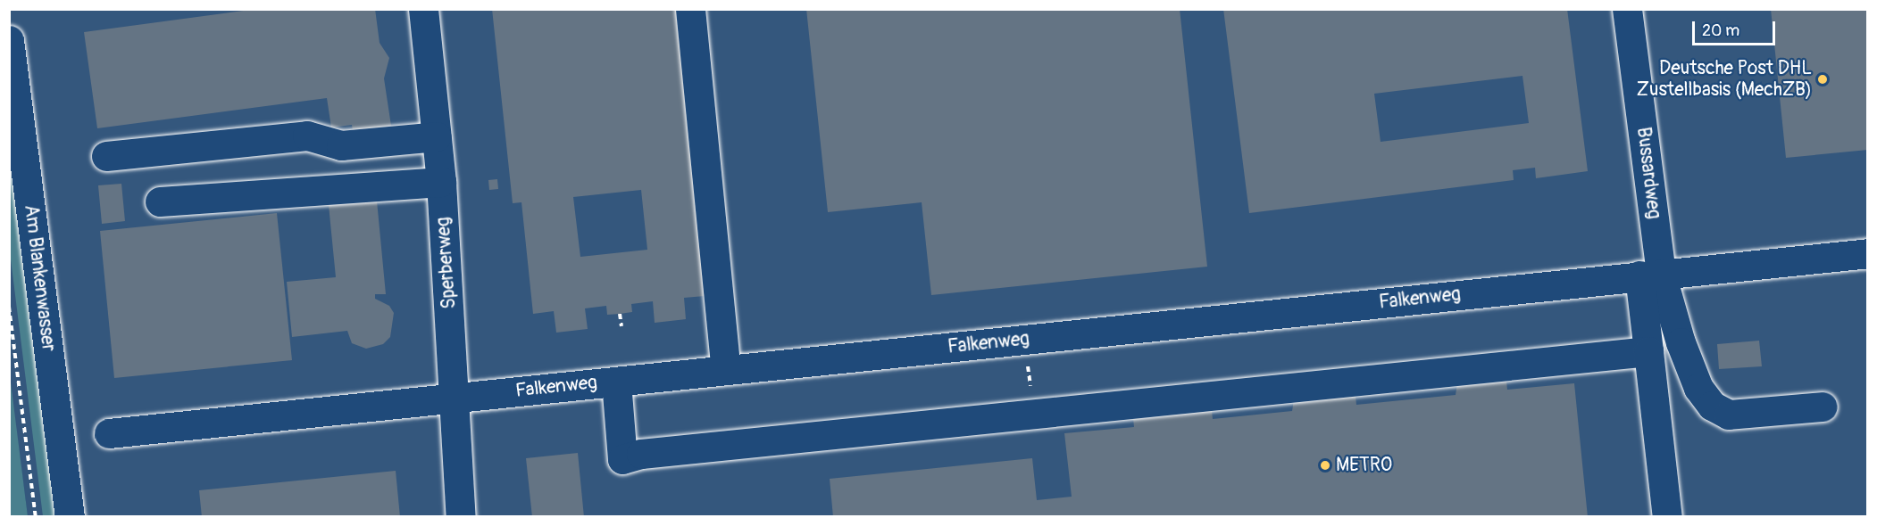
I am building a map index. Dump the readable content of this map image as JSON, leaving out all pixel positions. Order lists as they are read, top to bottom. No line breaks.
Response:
{"streets":{"street":["Bussardweg","Sperberweg","Am Blankenwasser","Falkenweg"]},"crossings":[["Bussardweg","Falkenweg"],["Sperberweg","Falkenweg"]],"places":["Deutsche Post DHL Zustellbasis (MechZB)","METRO"],"scale_bar":"20 m"}
